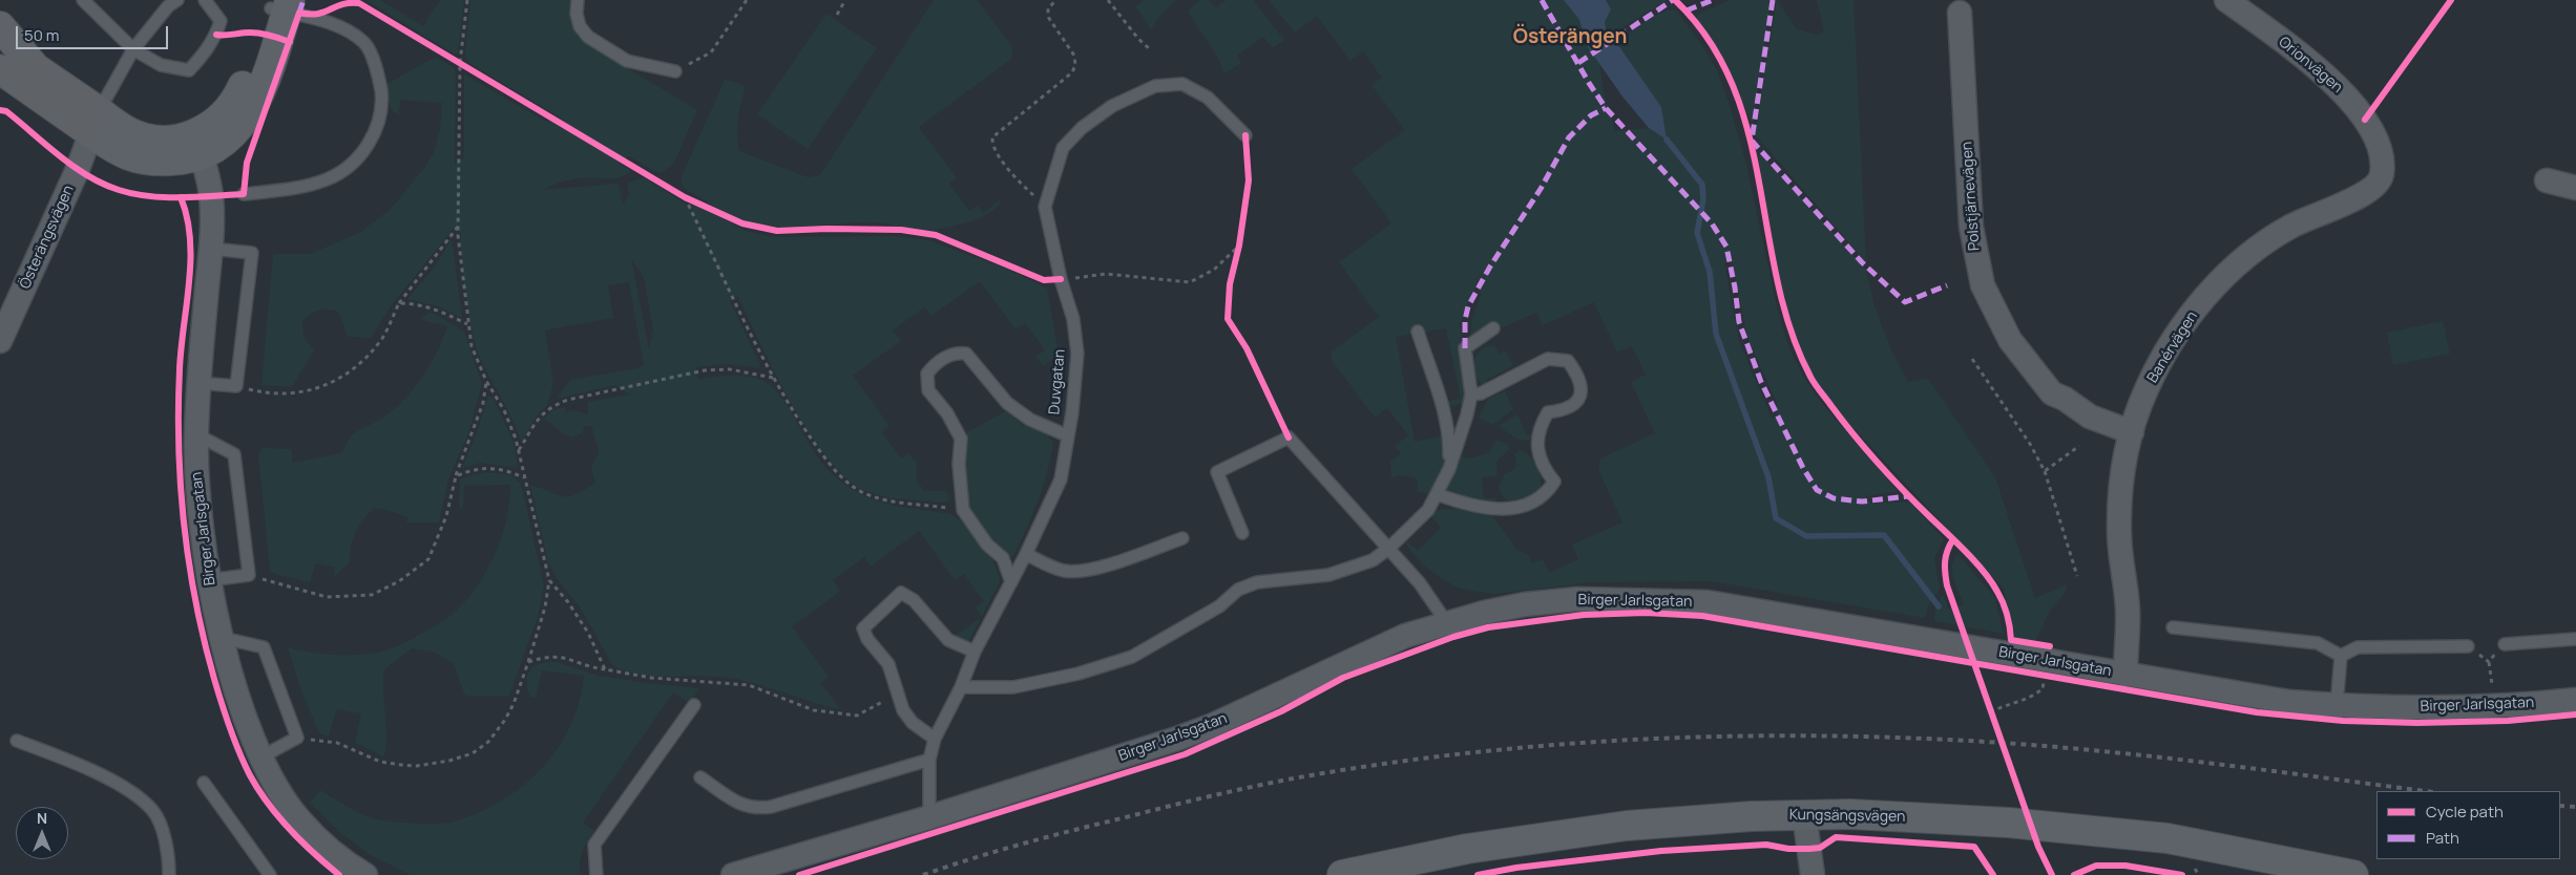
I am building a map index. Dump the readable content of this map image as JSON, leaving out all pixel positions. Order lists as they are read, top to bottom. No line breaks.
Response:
{"streets":{"street":["Orionvägen","Polstjärnevägen","Österängsvägen","Banérvägen","Birger Jarlsgatan","Kungsängsvägen"],"lane":["Duvgatan"]},"crossings":[["Orionvägen","Banérvägen"],["Polstjärnevägen","Banérvägen"],["Banérvägen","Birger Jarlsgatan"],["Duvgatan","Birger Jarlsgatan"]],"districts":["Österängen"],"legend":["Cycle path","Path"],"scale_bar":"50 m","north":"top"}
